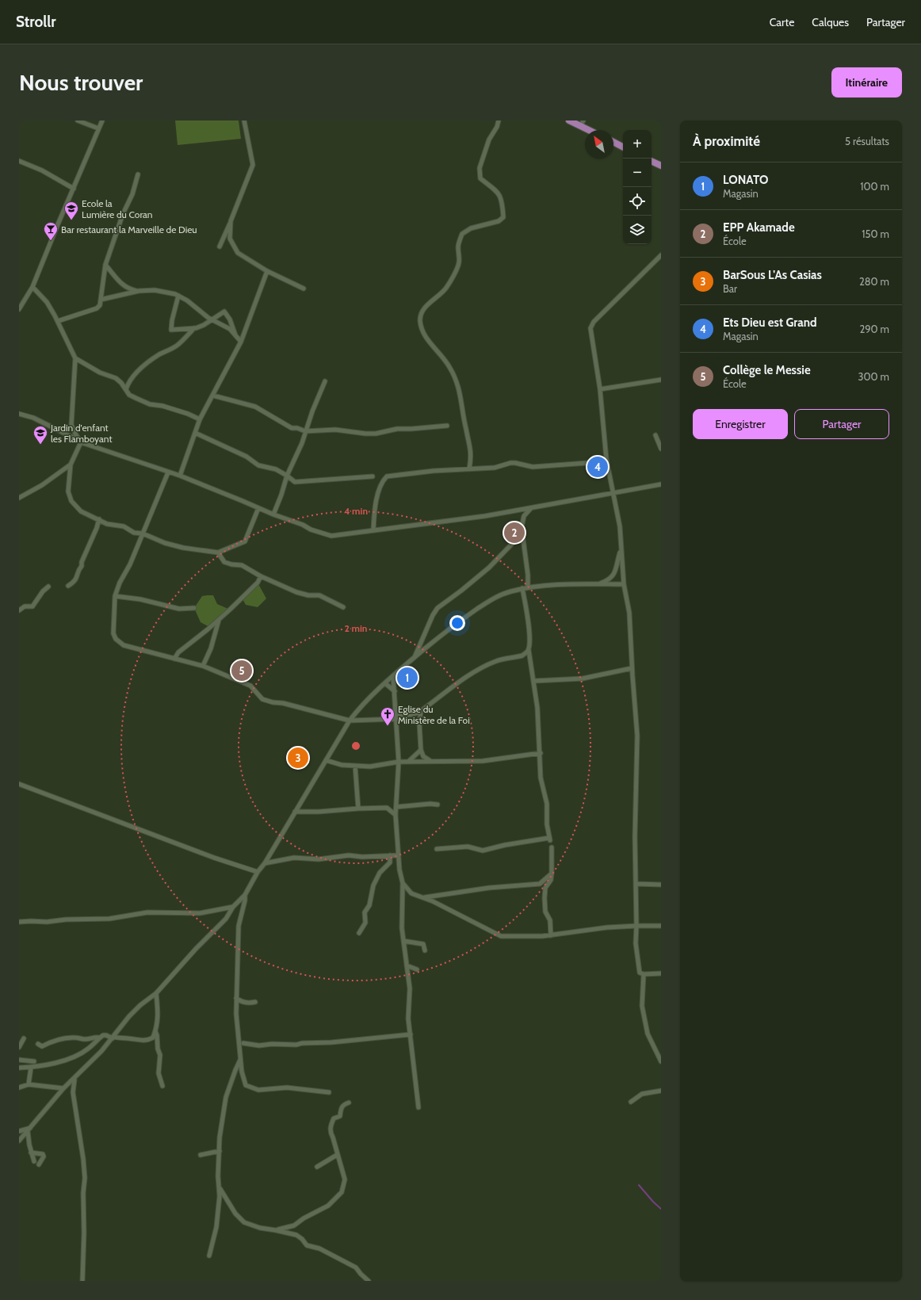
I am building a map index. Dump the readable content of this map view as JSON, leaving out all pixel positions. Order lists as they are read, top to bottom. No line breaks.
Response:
{"places":{"school or university":["Ecole la Lumière du Coran","Jardin d'enfant les Flamboyant"],"bar":["Bar restaurant la Marveille de Dieu"],"church":["Eglise du Ministère de la Foi"]},"north":"top left","page":{"header":"Strollr","nav":["Carte","Calques","Partager"],"buttons":["Itinéraire",["Enregistrer","Partager"]],"title":"Nous trouver","heading":["À proximité","5 résultats"],"map_buttons":["+","−"],"list":[{"mark":"1","name":"LONATO","note":"Magasin","value":"100 m"},{"mark":"2","name":"EPP Akamade","note":"École","value":"150 m"},{"mark":"3","name":"BarSous L'As Casias","note":"Bar","value":"280 m"},{"mark":"4","name":"Ets Dieu est Grand","note":"Magasin","value":"290 m"},{"mark":"5","name":"Collège le Messie","note":"École","value":"300 m"}],"pins":["4","2","5","1","3"]},"rings":["4 min","2 min"]}
